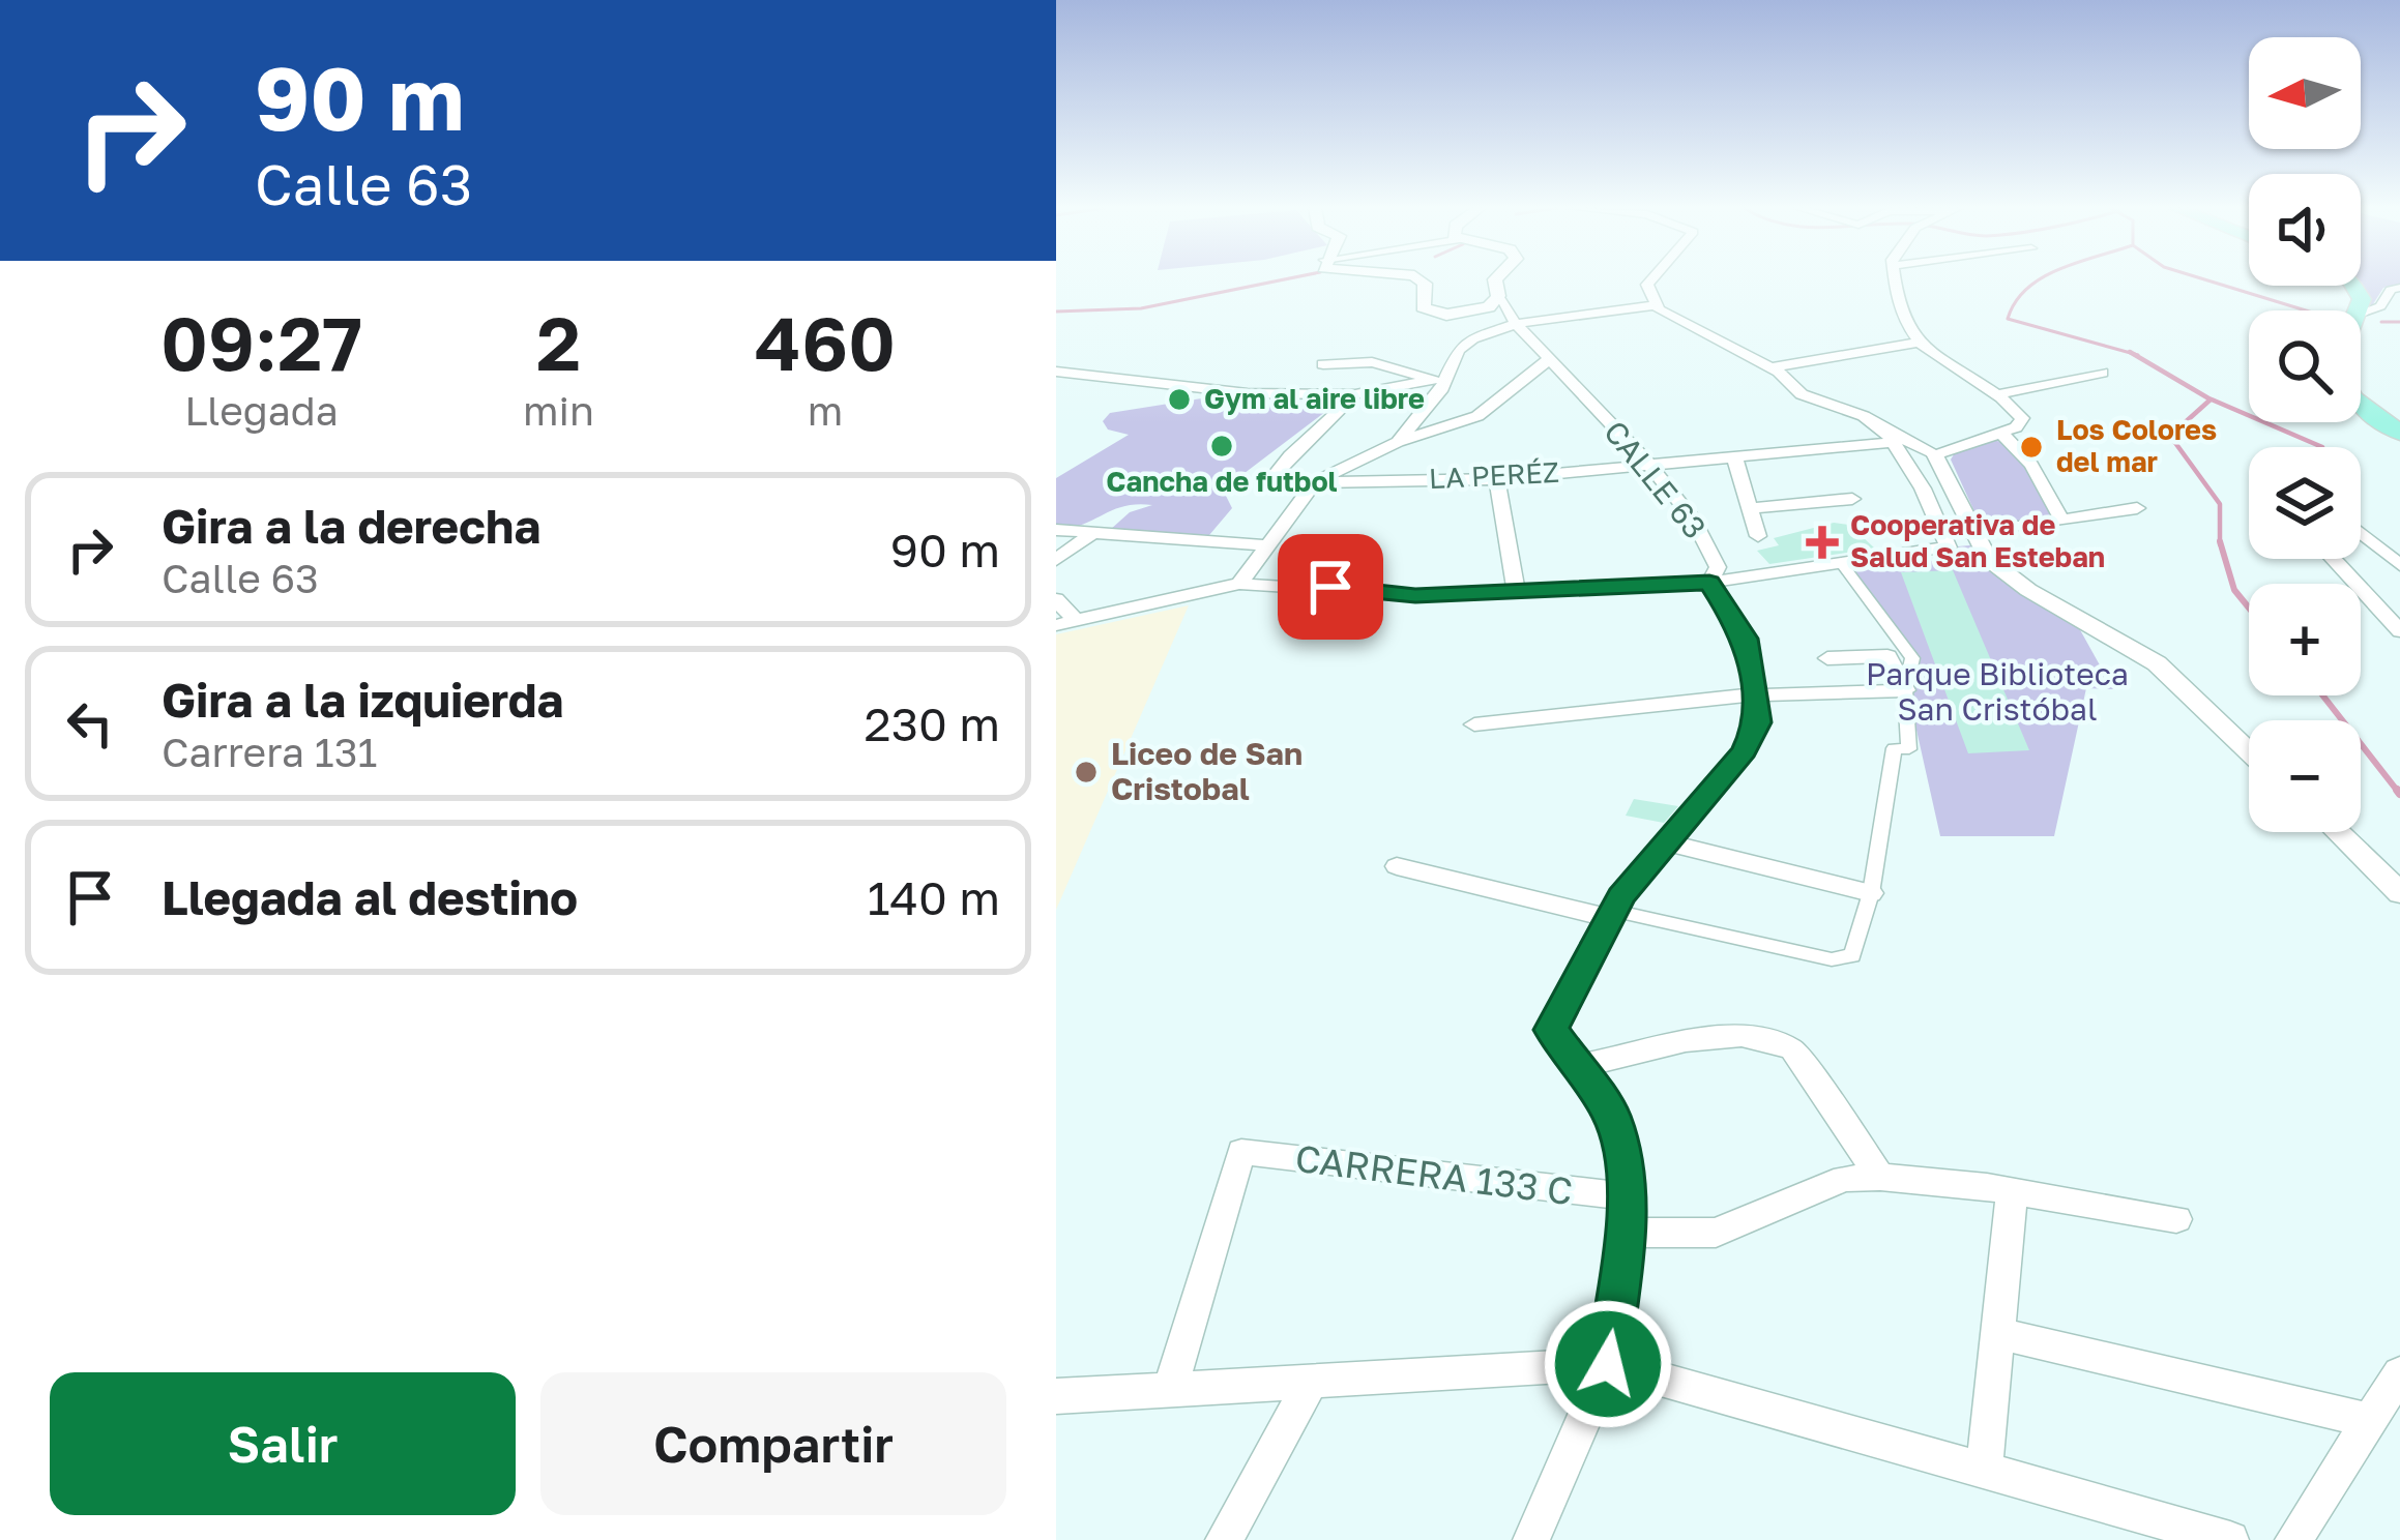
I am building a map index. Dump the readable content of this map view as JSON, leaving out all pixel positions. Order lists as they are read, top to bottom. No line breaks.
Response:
{"streets":{"street":["LA PERÉZ","CALLE 63","CARRERA 133 C"]},"crossings":[["LA PERÉZ","CALLE 63"]],"parks":["Parque Biblioteca San Cristóbal"],"places":{"other":["Gym al aire libre","Cancha de futbol","Los Colores del mar","Liceo de San Cristobal"],"health":["Cooperativa de Salud San Esteban"]},"north":"left","page":{"turn":["90 m","Calle 63"],"map_buttons":["+","−"],"eta":["09:27","Llegada","2","min","460","m"],"list":[{"name":"Gira a la derecha","note":"Calle 63","value":"90 m"},{"name":"Gira a la izquierda","note":"Carrera 131","value":"230 m"},{"name":"Llegada al destino","value":"140 m"}],"buttons":["Salir","Compartir"]}}
